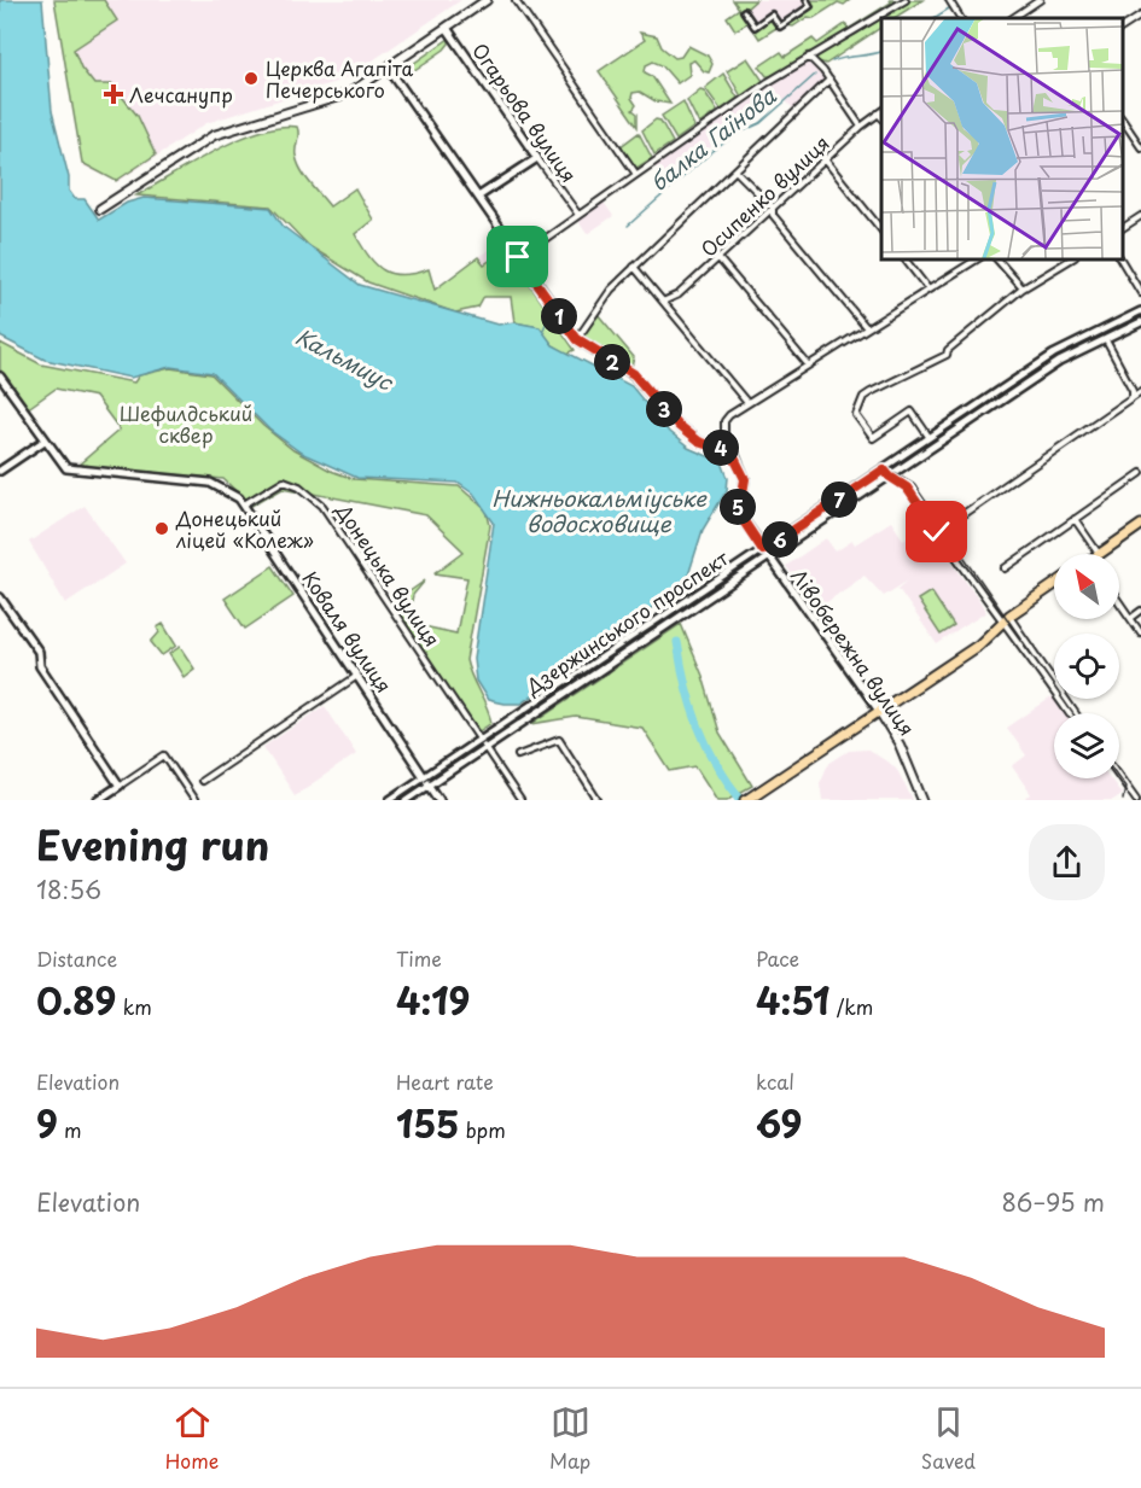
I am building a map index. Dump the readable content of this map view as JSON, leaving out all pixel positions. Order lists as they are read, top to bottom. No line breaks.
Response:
{"streets":{"main road":["Лівобережна вулиця"],"street":["Огарьова вулиця","Осипенко вулиця","Донецька вулиця","Дзержинського проспект","Коваля вулиця"]},"crossings":[["Донецька вулиця","Дзержинського проспект"],["Донецька вулиця","Коваля вулиця"],["Дзержинського проспект","Коваля вулиця"],["Дзержинського проспект","Лівобережна вулиця"]],"water":["балка Гаїнова","Кальмиус","Нижньокальміуське водосховище"],"parks":["Шефилдський сквер"],"places":{"other":["Церква Агапіта Печерського","Донецький ліцей «Колеж»"],"health":["Лечсанупр"]},"north":"top left","page":{"pins":["1","2","3","4","7","5","6"],"heading":["Evening run","18:56"],"stats":[["Distance","0.89 km"],["Time","4:19"],["Pace","4:51 /km"],["Elevation","9 m"],["Heart rate","155 bpm"],["kcal","69"]],"chart":["Elevation","86–95 m"],"tabs":["Home","Map","Saved"]}}
